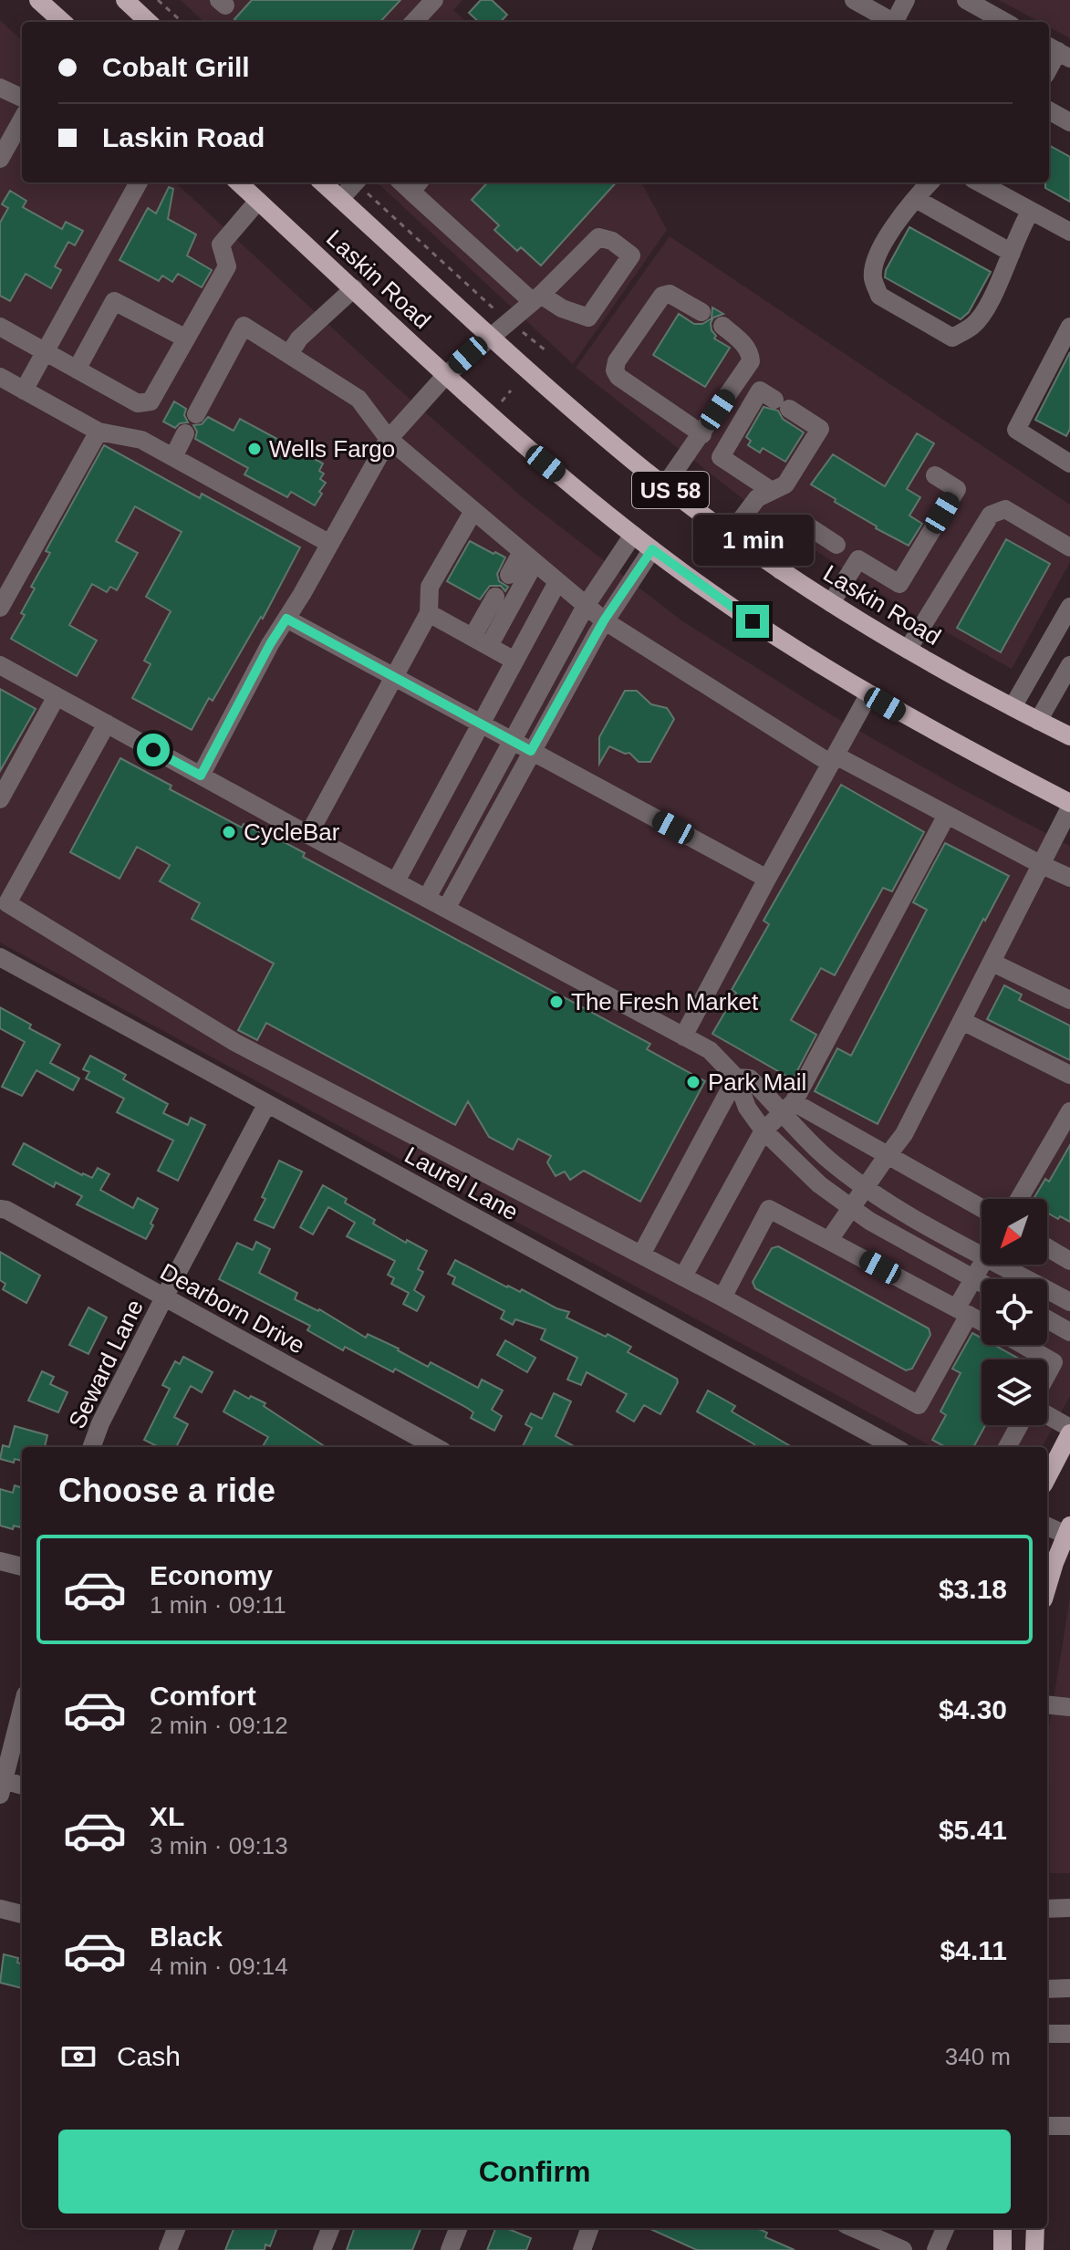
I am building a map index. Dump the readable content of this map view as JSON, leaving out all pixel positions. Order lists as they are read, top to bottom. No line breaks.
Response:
{"streets":{"main road":["Laskin Road","US 58"],"street":["Laurel Lane","Dearborn Drive","Seward Lane"]},"crossings":[["Laurel Lane","Seward Lane"],["Dearborn Drive","Seward Lane"]],"places":["Wells Fargo","CycleBar","The Fresh Market","Park Mail"],"north":"bottom left","page":{"banner":["Cobalt Grill","Laskin Road"],"bubble":"1 min","heading":"Choose a ride","list":[{"name":"Economy","note":"1 min · 09:11","value":"$3.18"},{"name":"Comfort","note":"2 min · 09:12","value":"$4.30"},{"name":"XL","note":"3 min · 09:13","value":"$5.41"},{"name":"Black","note":"4 min · 09:14","value":"$4.11"}],"pay":["Cash","340 m"],"buttons":"Confirm"}}
